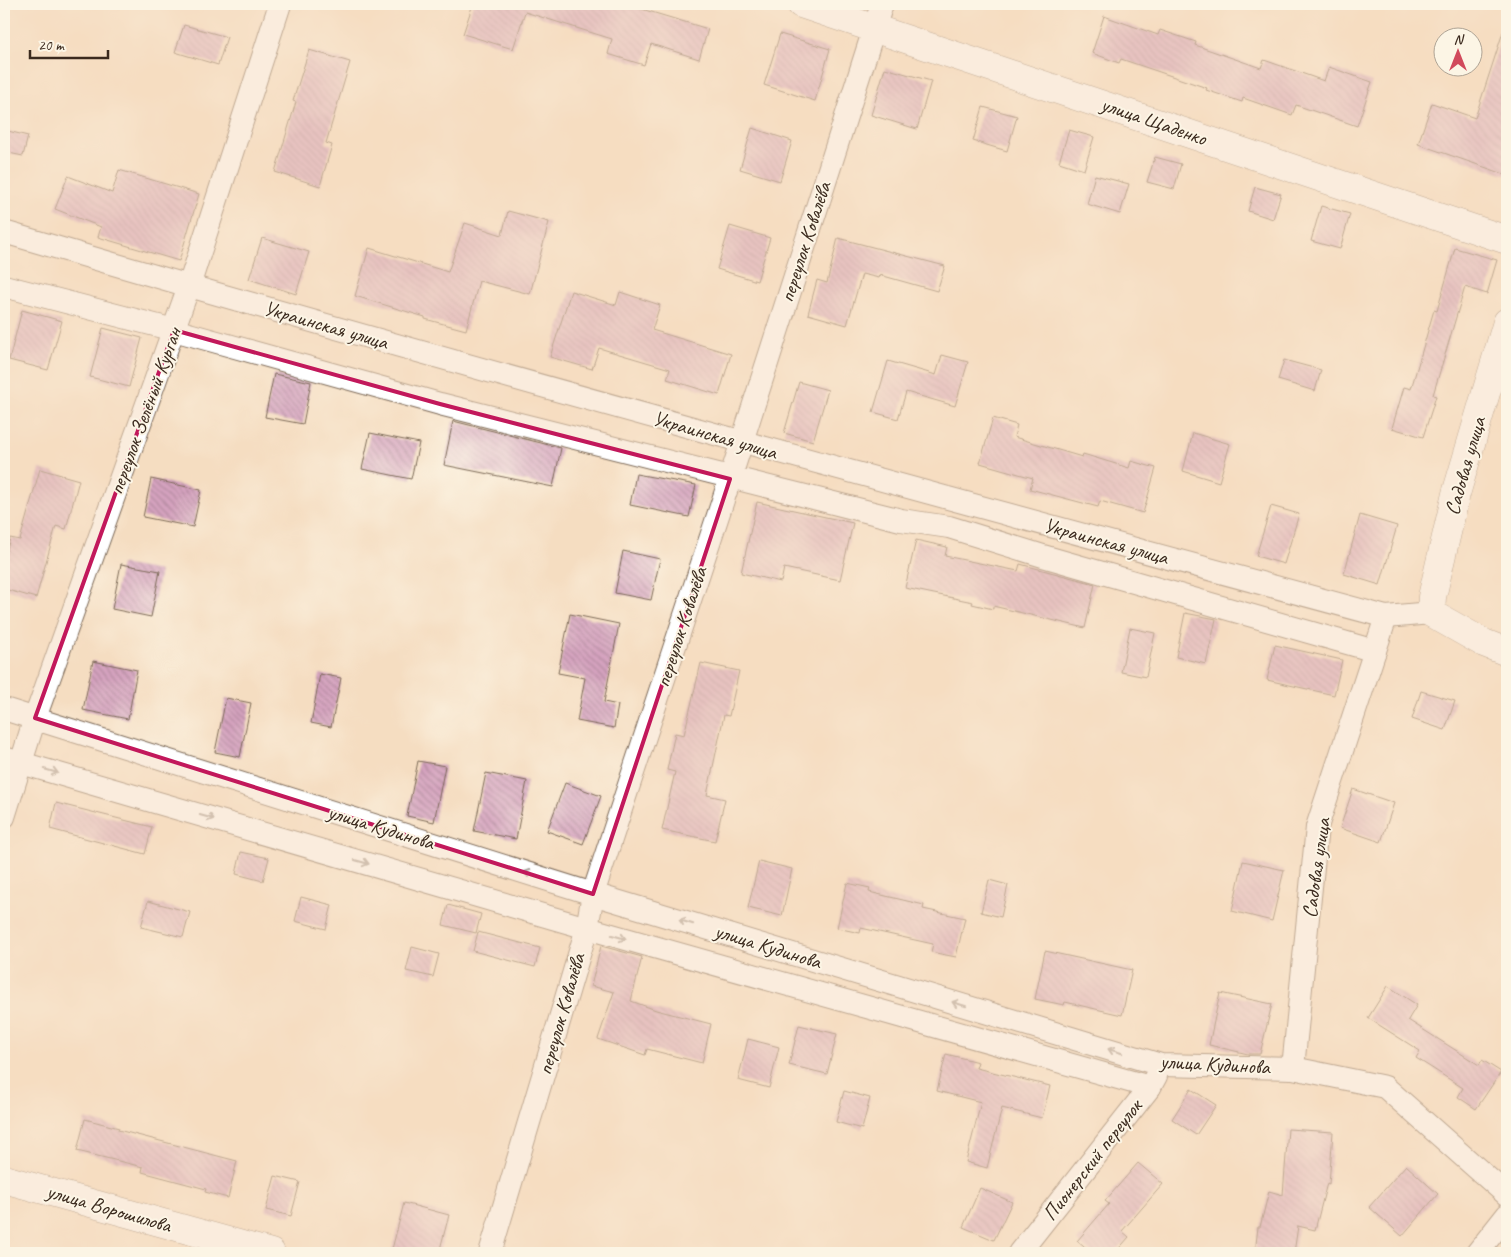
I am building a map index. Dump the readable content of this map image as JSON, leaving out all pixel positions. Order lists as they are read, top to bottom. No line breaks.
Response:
{"streets":{"street":["улица Щаденко","переулок Ковалёва","Украинская улица","переулок Зелёный Курган","Садовая улица","улица Кудинова","Пионерский переулок","улица Ворошилова"]},"crossings":[["улица Щаденко","переулок Ковалёва"],["переулок Ковалёва","Украинская улица"],["переулок Ковалёва","улица Кудинова"],["Украинская улица","переулок Зелёный Курган"],["Украинская улица","Садовая улица"],["переулок Зелёный Курган","улица Кудинова"],["Садовая улица","улица Кудинова"],["улица Кудинова","Пионерский переулок"]],"scale_bar":"20 m","north":"top"}
